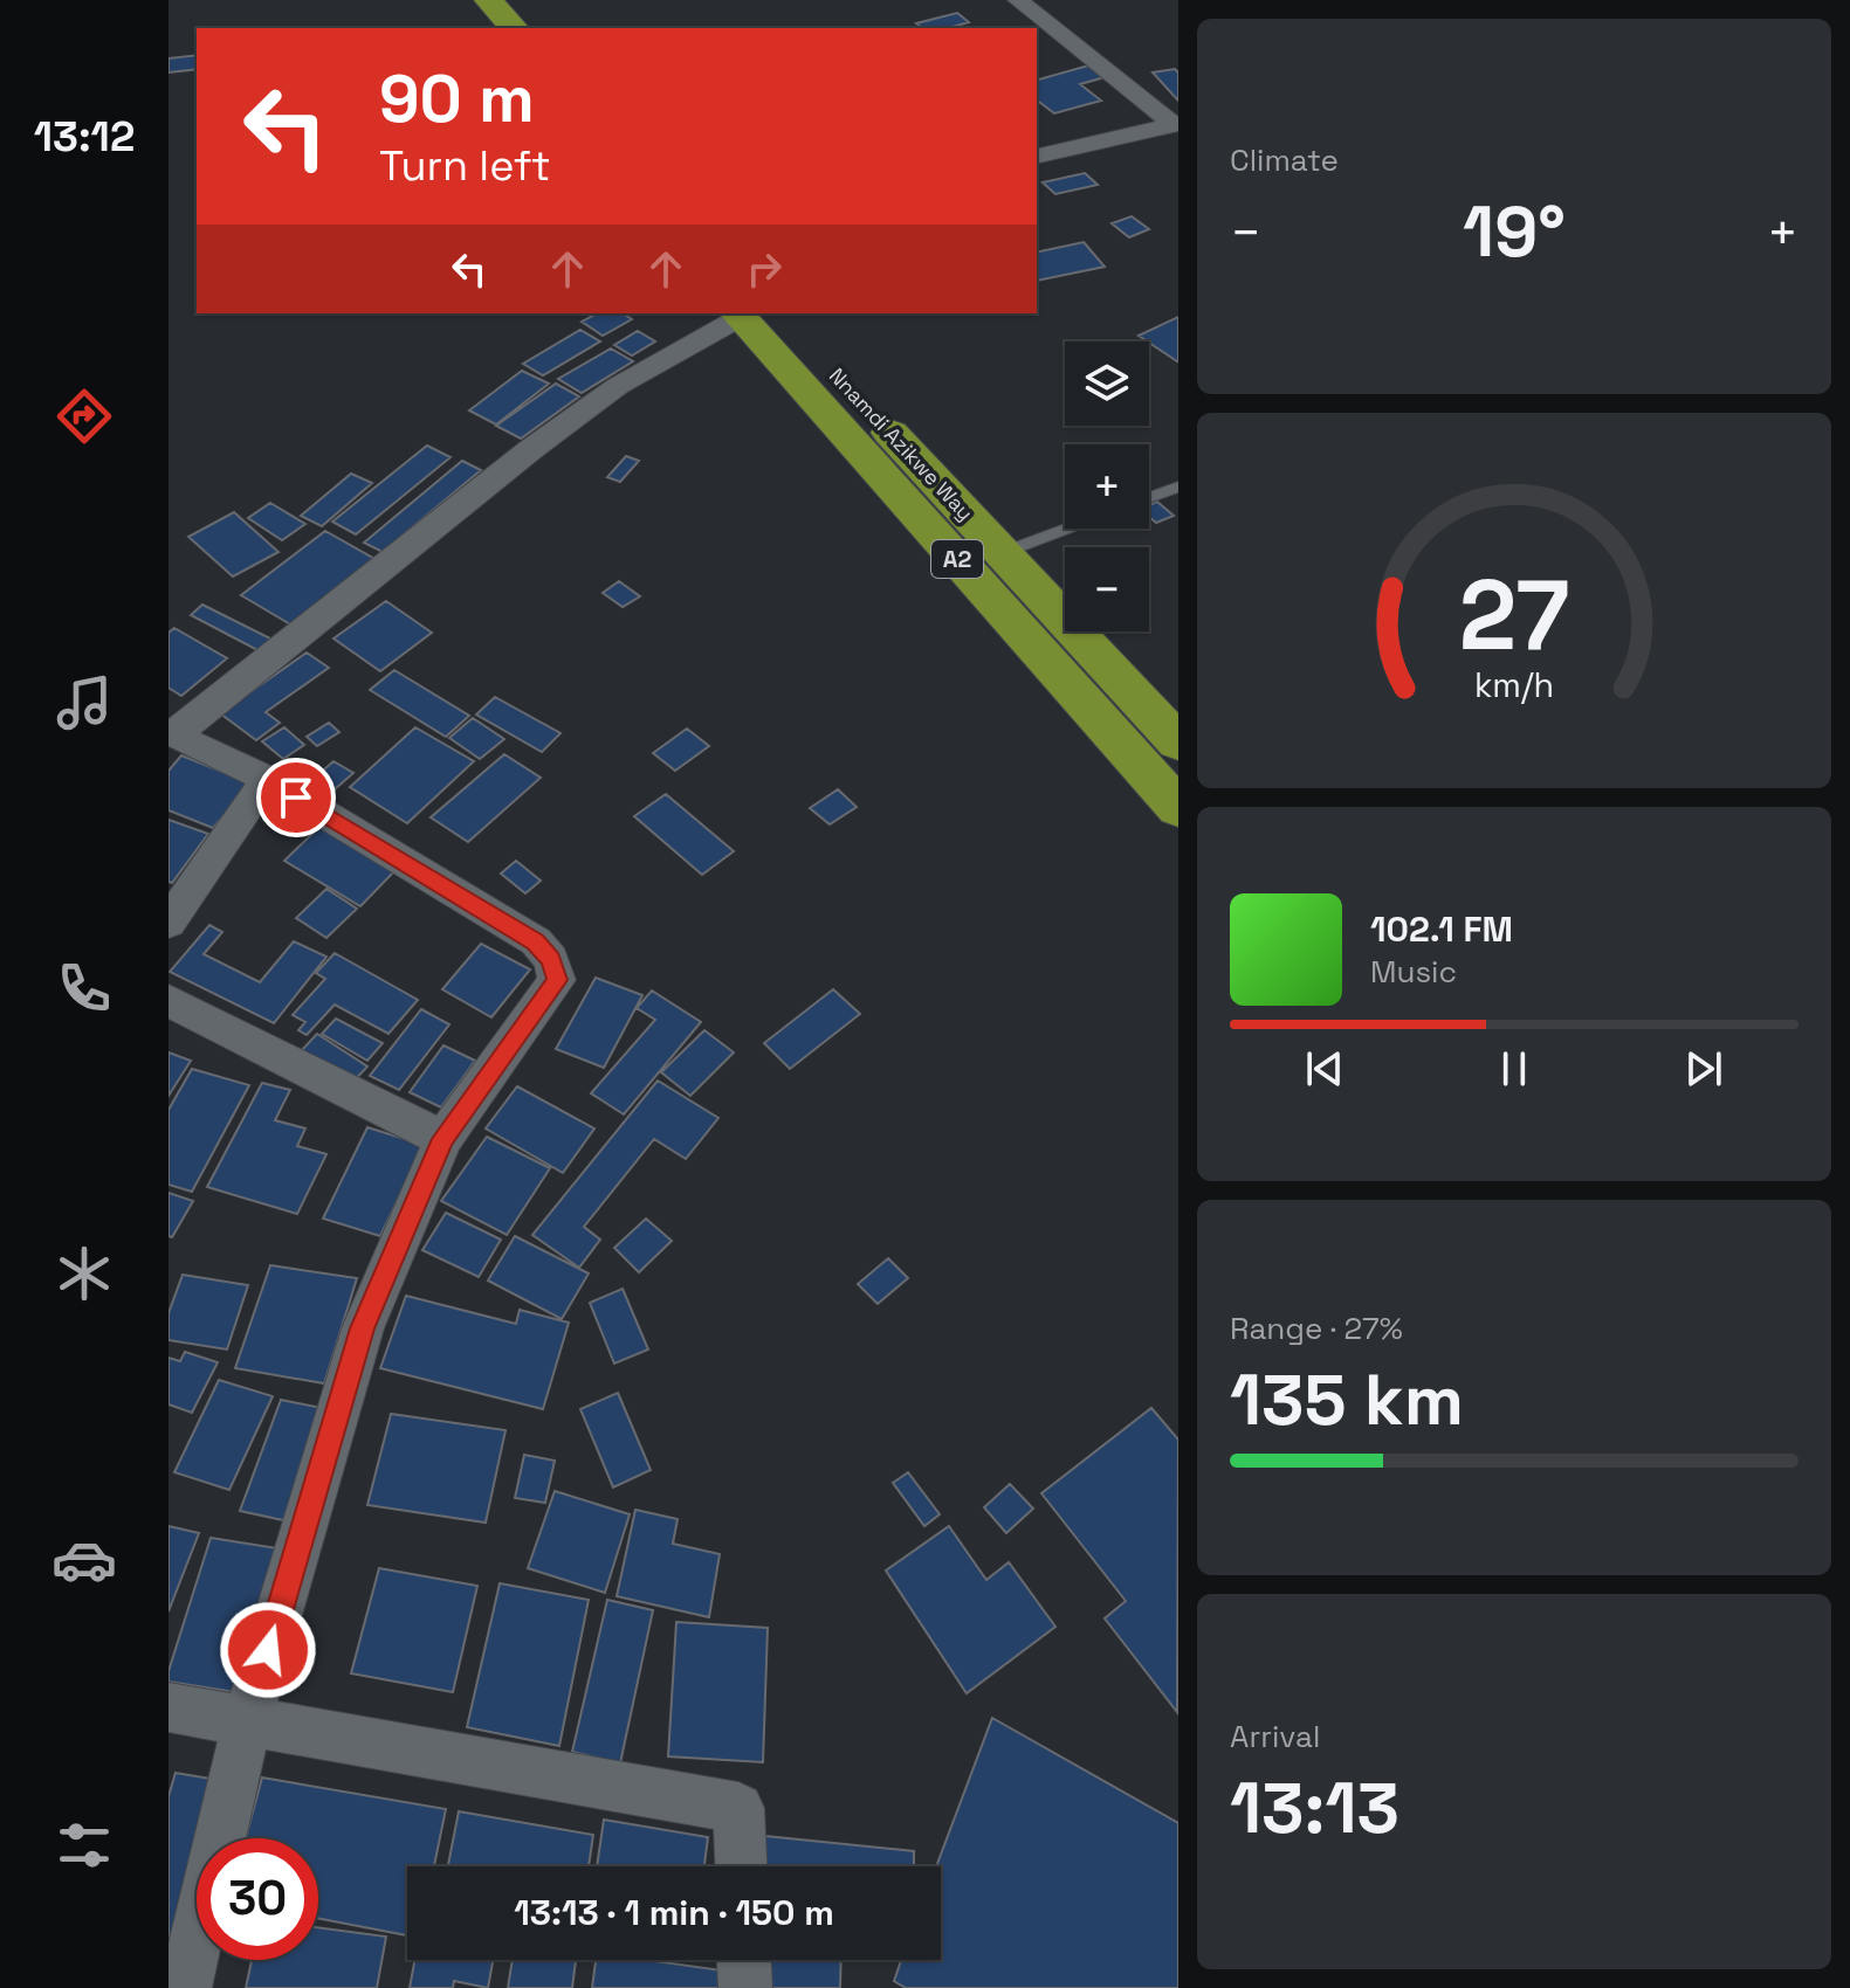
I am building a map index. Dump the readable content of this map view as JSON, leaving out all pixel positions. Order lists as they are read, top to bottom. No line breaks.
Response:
{"streets":{"highway":["Nnamdi Azikwe Way","A2"]},"page":{"tabs":"13:12","tile":["Climate",["Range · 27%","135 km"],["Arrival","13:13"]],"turn":["90 m","Turn left"],"heat":["−","19°","+"],"map_buttons":["+","−"],"song":["102.1 FM","Music"],"limit":"30","trip":"13:13 · 1 min · 150 m","gauge":["27","km/h"]}}
